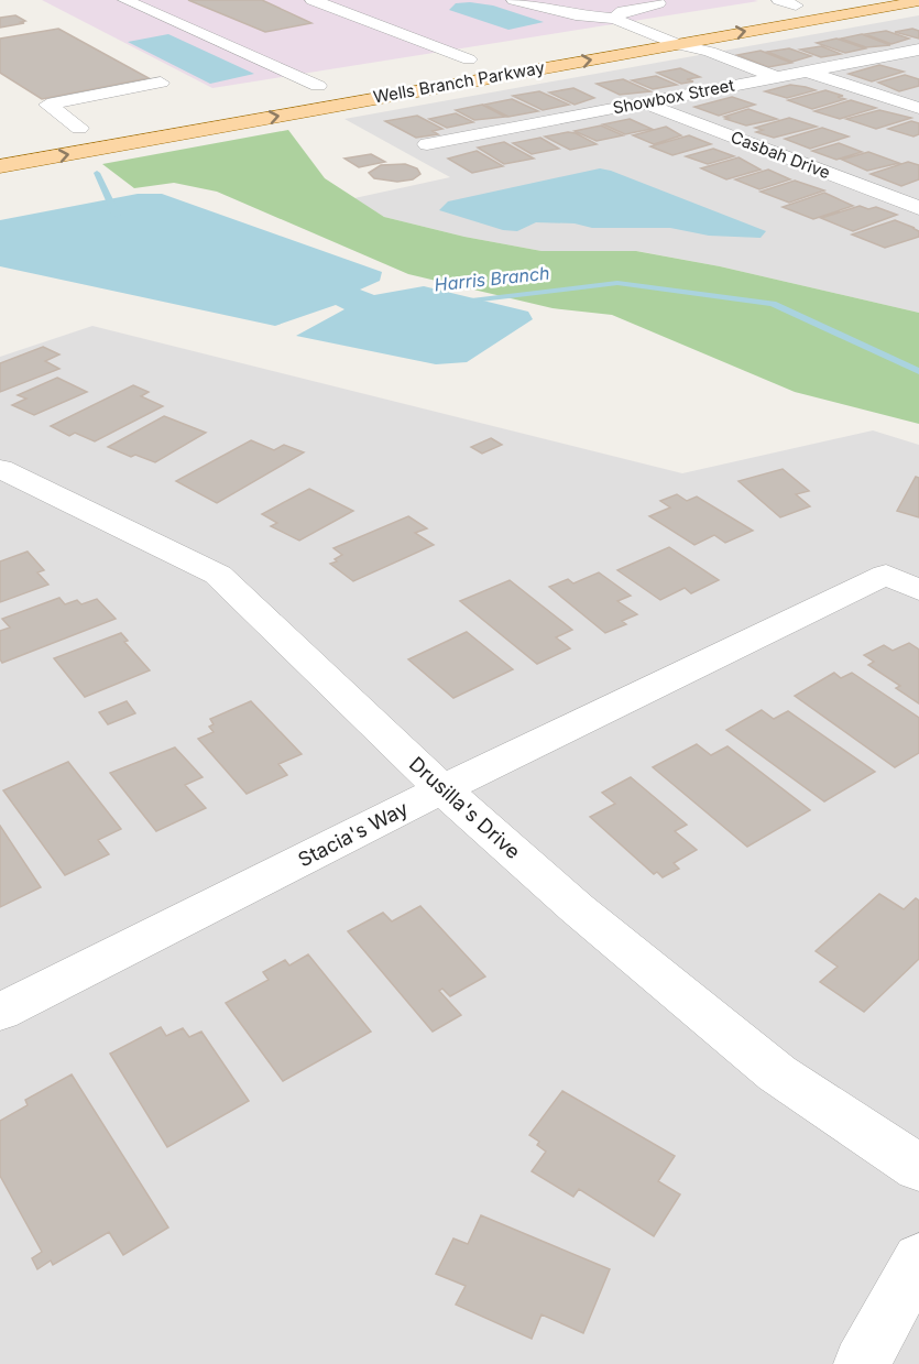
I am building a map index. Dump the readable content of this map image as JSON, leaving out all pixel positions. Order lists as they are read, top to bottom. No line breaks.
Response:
{"streets":{"main road":["Wells Branch Parkway"],"street":["Showbox Street","Casbah Drive","Drusilla's Drive","Stacia's Way"]},"crossings":[["Showbox Street","Casbah Drive"],["Drusilla's Drive","Stacia's Way"]],"one_way":["Wells Branch Parkway"],"water":["Harris Branch"]}
